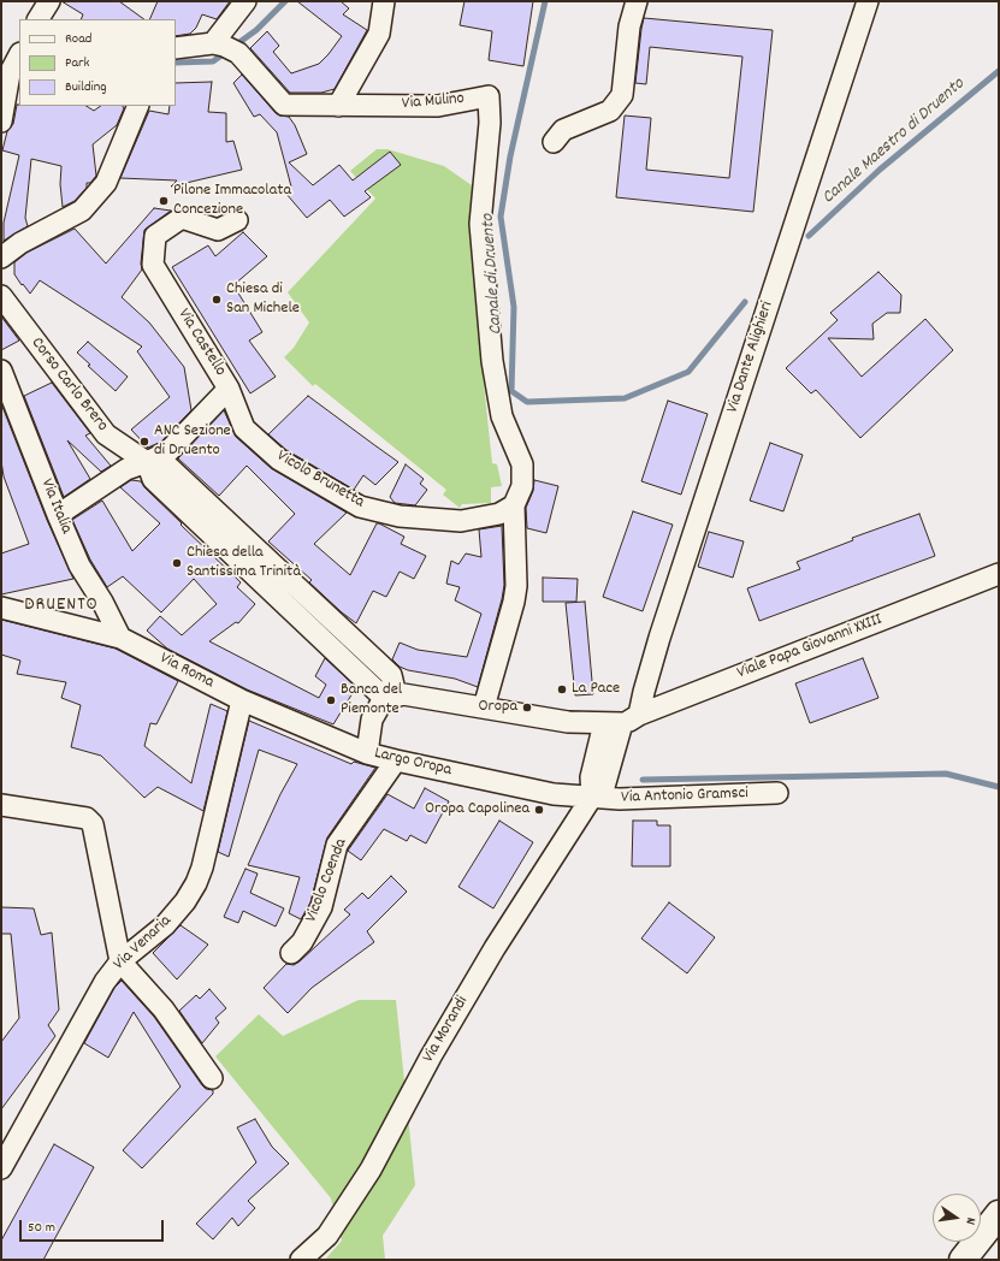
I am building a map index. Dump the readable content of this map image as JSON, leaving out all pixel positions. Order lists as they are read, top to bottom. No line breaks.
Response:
{"streets":{"street":["Via Mulino","Via Castello","Via Dante Alighieri","Corso Carlo Brero","Vicolo Brunetta","Via Italia","Viale Papa Giovanni XXIII","Via Roma","Largo Oropa","Via Antonio Gramsci","Vicolo Coenda","Via Venaria","Via Morandi"]},"crossings":[["Via Mulino","Vicolo Brunetta"],["Via Castello","Corso Carlo Brero"],["Via Castello","Vicolo Brunetta"],["Via Castello","Via Italia"],["Via Dante Alighieri","Viale Papa Giovanni XXIII"],["Corso Carlo Brero","Largo Oropa"],["Via Italia","Via Roma"],["Via Roma","Largo Oropa"],["Via Roma","Via Venaria"],["Largo Oropa","Via Antonio Gramsci"],["Largo Oropa","Vicolo Coenda"],["Largo Oropa","Via Morandi"],["Via Antonio Gramsci","Via Morandi"]],"districts":["DRUENTO"],"water":["Canale Maestro di Druento","Canale di Druento"],"places":["Pilone Immacolata Concezione","Chiesa di San Michele","ANC Sezione di Druento","Chiesa della Santissima Trinità","La Pace","Banca del Piemonte","Oropa","Oropa Capolinea"],"legend":["Road","Park","Building"],"scale_bar":"50 m","north":"right"}
